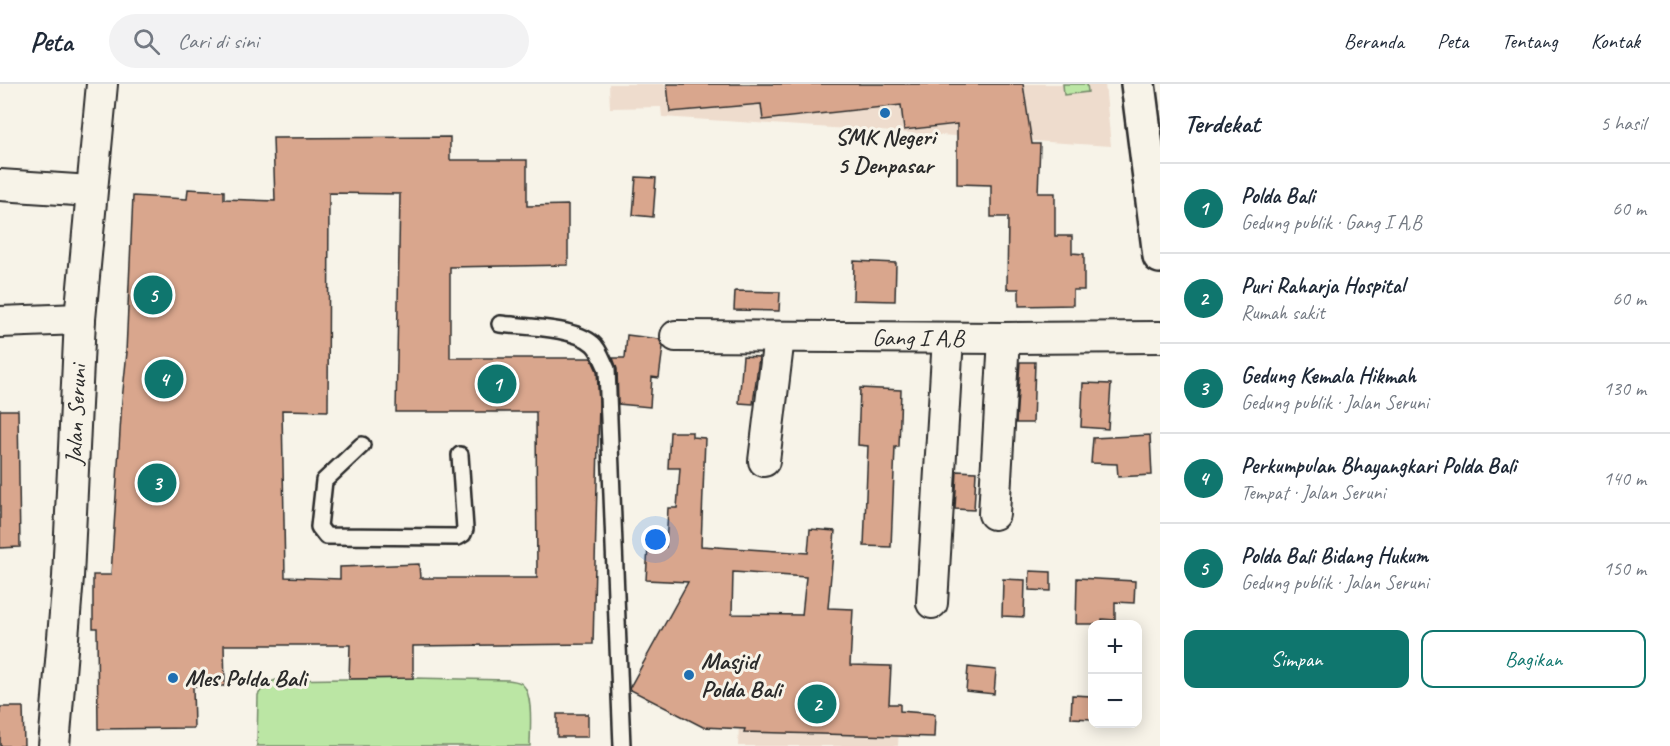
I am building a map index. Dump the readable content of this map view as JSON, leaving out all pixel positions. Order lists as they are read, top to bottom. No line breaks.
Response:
{"streets":{"street":["Gang I A,B","Jalan Seruni"]},"places":["SMK Negeri 5 Denpasar","Masjid Polda Bali","Mes Polda Bali"],"page":{"header":"Peta","search":"Cari di sini","nav":["Beranda","Peta","Tentang","Kontak"],"heading":["Terdekat","5 hasil"],"list":[{"mark":"1","name":"Polda Bali","note":"Gedung publik · Gang I A,B","value":"60 m"},{"mark":"2","name":"Puri Raharja Hospital","note":"Rumah sakit","value":"60 m"},{"mark":"3","name":"Gedung Kemala Hikmah","note":"Gedung publik · Jalan Seruni","value":"130 m"},{"mark":"4","name":"Perkumpulan Bhayangkari Polda Bali","note":"Tempat · Jalan Seruni","value":"140 m"},{"mark":"5","name":"Polda Bali Bidang Hukum","note":"Gedung publik · Jalan Seruni","value":"150 m"}],"pins":["5","4","1","3","2"],"buttons":["Simpan","Bagikan"],"map_buttons":["+","−"]}}
